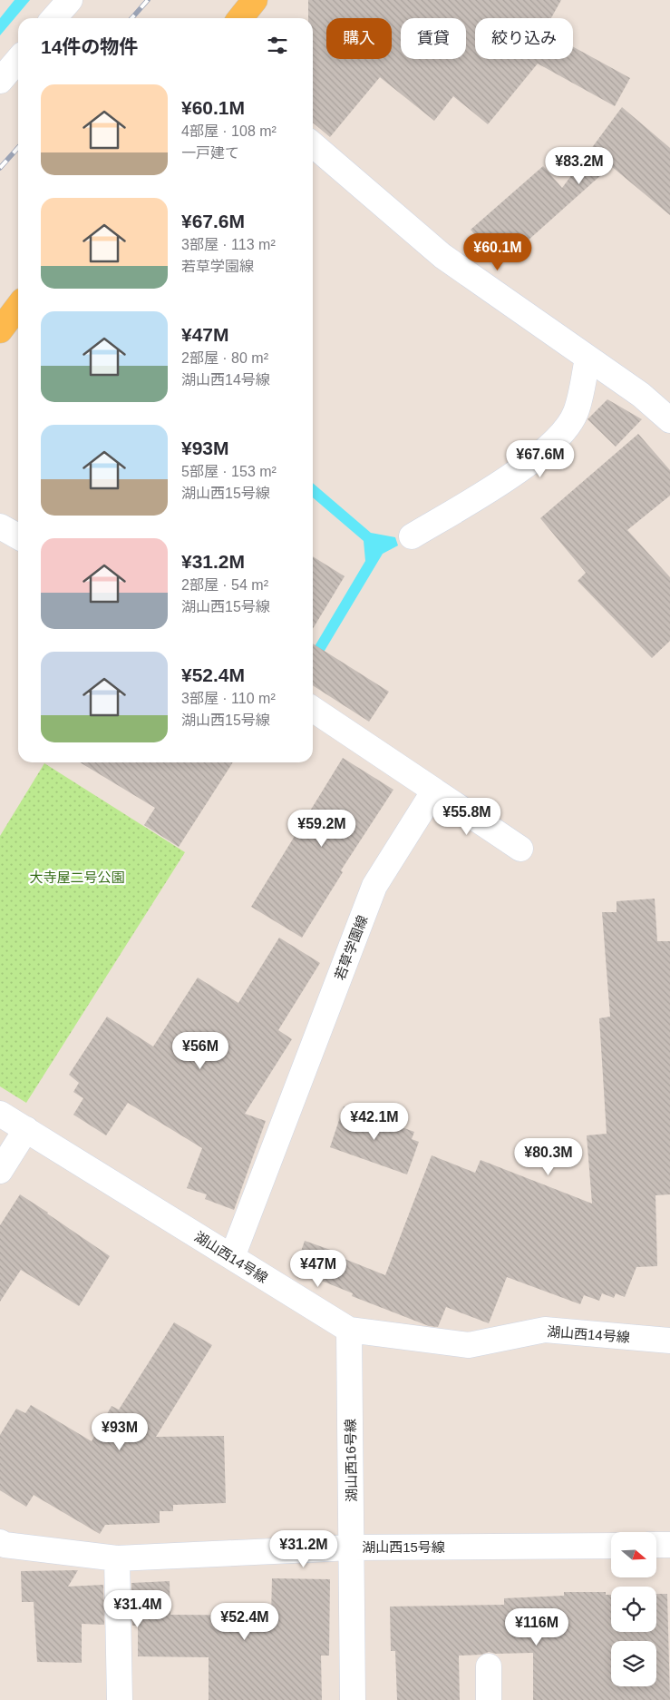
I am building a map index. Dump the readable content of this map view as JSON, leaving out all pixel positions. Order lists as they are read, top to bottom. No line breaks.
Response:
{"streets":{"street":["若草学園線","湖山西14号線","湖山西16号線","湖山西15号線"]},"crossings":[["若草学園線","湖山西14号線"],["湖山西14号線","湖山西16号線"],["湖山西16号線","湖山西15号線"]],"parks":["大寺屋二号公園"],"north":"right","page":{"chip":["購入","賃貸","絞り込み"],"heading":"14件の物件","list":[{"name":"¥60.1M","note":"4部屋 · 108 m² · 一戸建て"},{"name":"¥67.6M","note":"3部屋 · 113 m² · 若草学園線"},{"name":"¥47M","note":"2部屋 · 80 m² · 湖山西14号線"},{"name":"¥93M","note":"5部屋 · 153 m² · 湖山西15号線"},{"name":"¥31.2M","note":"2部屋 · 54 m² · 湖山西15号線"},{"name":"¥52.4M","note":"3部屋 · 110 m² · 湖山西15号線"}],"price":["¥83.2M","¥60.1M","¥67.6M","¥55.8M","¥59.2M","¥56M","¥42.1M","¥80.3M","¥47M","¥93M","¥31.2M","¥31.4M","¥52.4M","¥116M"]}}
